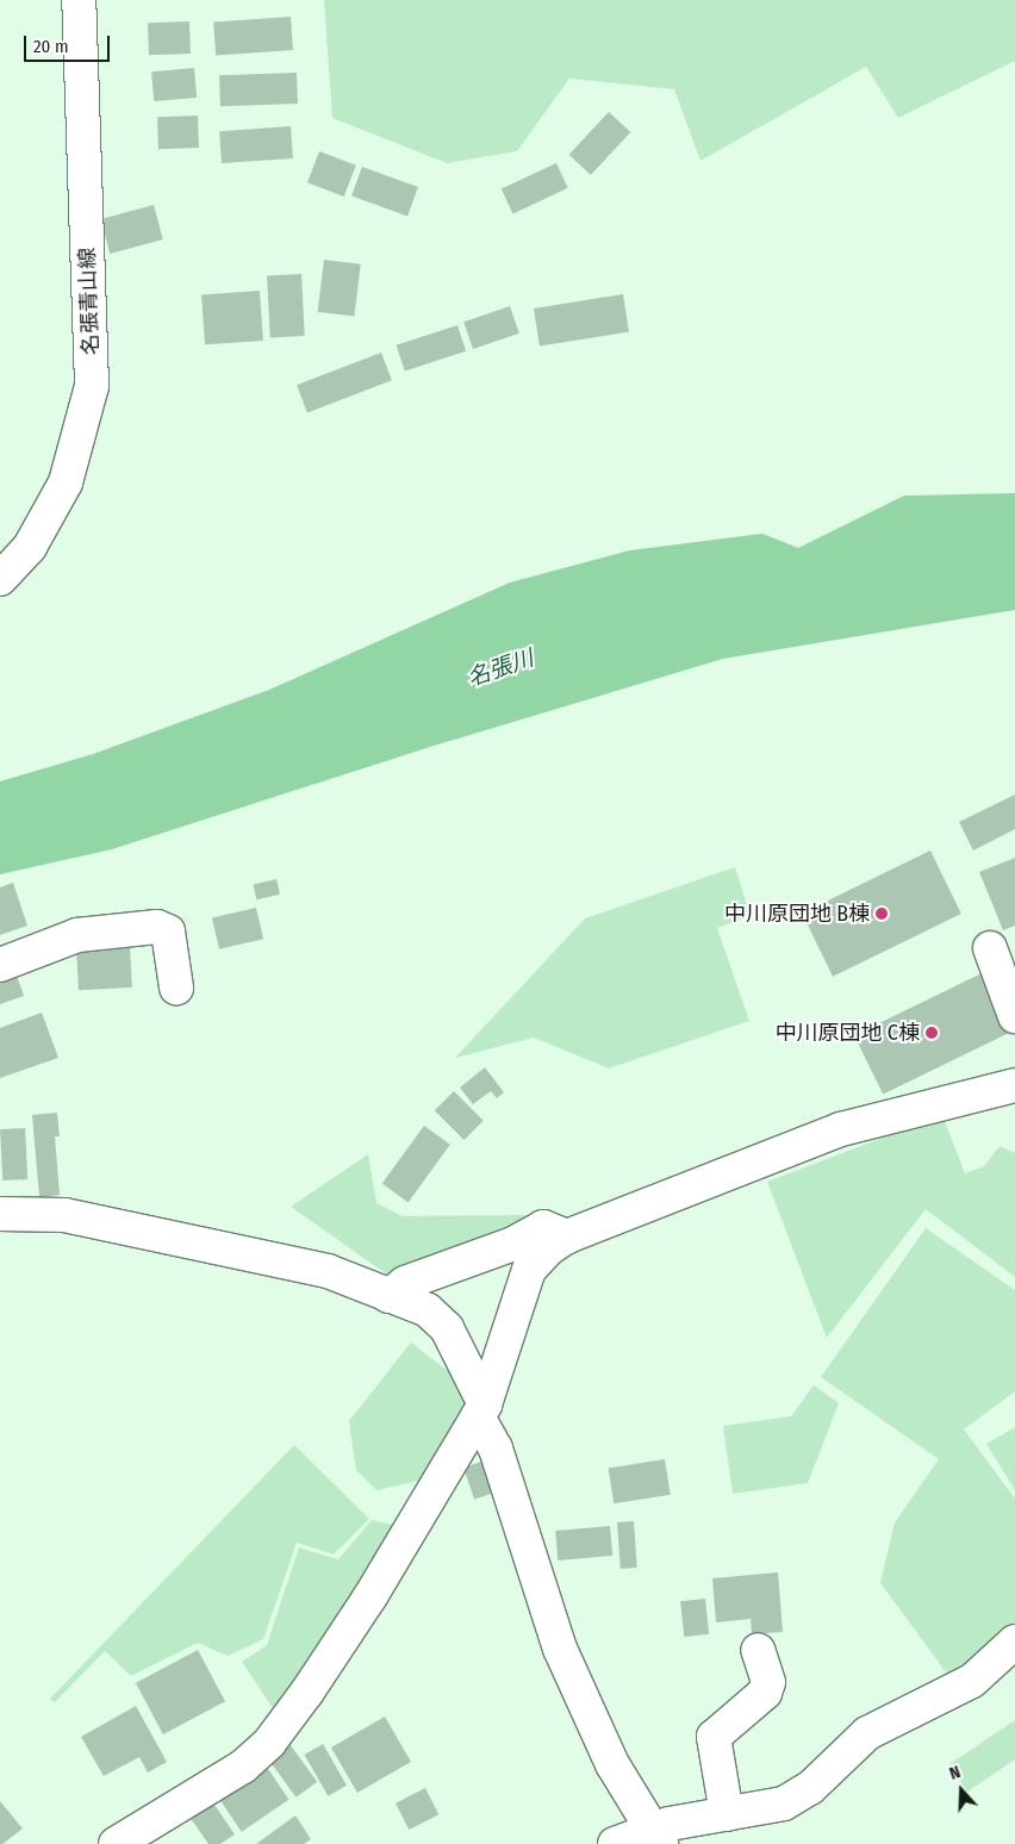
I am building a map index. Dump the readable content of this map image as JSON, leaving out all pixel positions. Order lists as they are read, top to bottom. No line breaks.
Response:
{"streets":{"street":["名張青山線"]},"water":["名張川"],"places":["中川原団地 B棟","中川原団地 C棟"],"scale_bar":"20 m","north":"top"}
